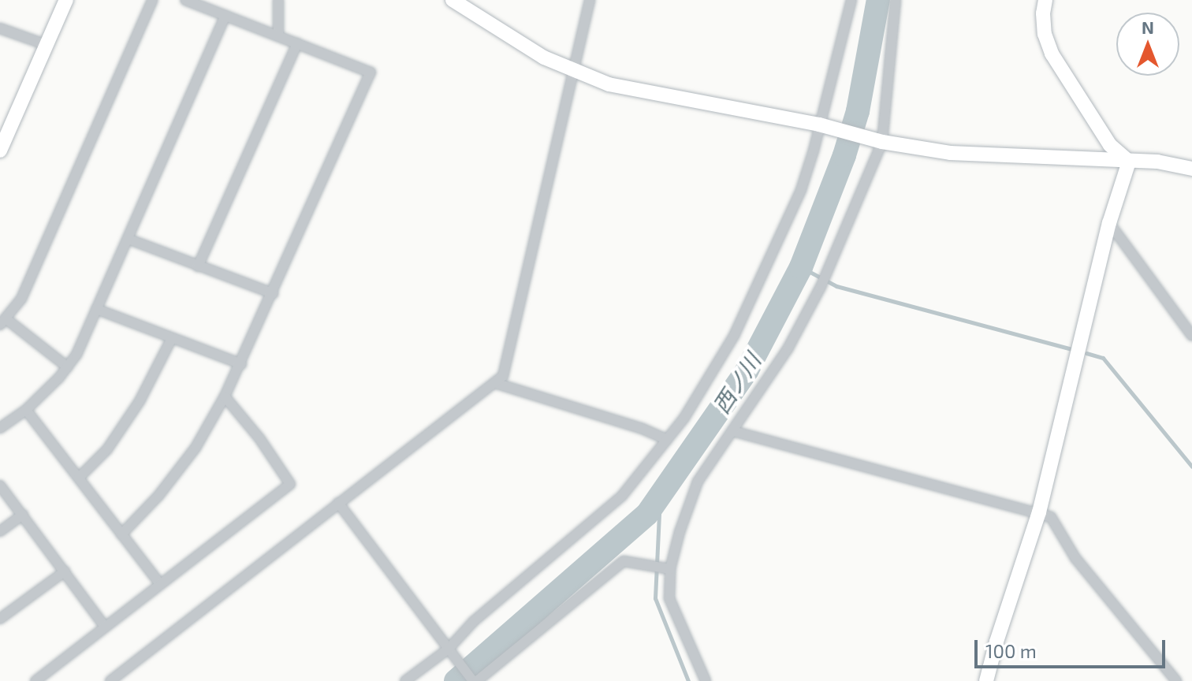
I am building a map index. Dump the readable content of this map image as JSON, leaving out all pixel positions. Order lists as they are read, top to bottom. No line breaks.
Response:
{"water":["西ノ川"],"scale_bar":"100 m","north":"top"}
